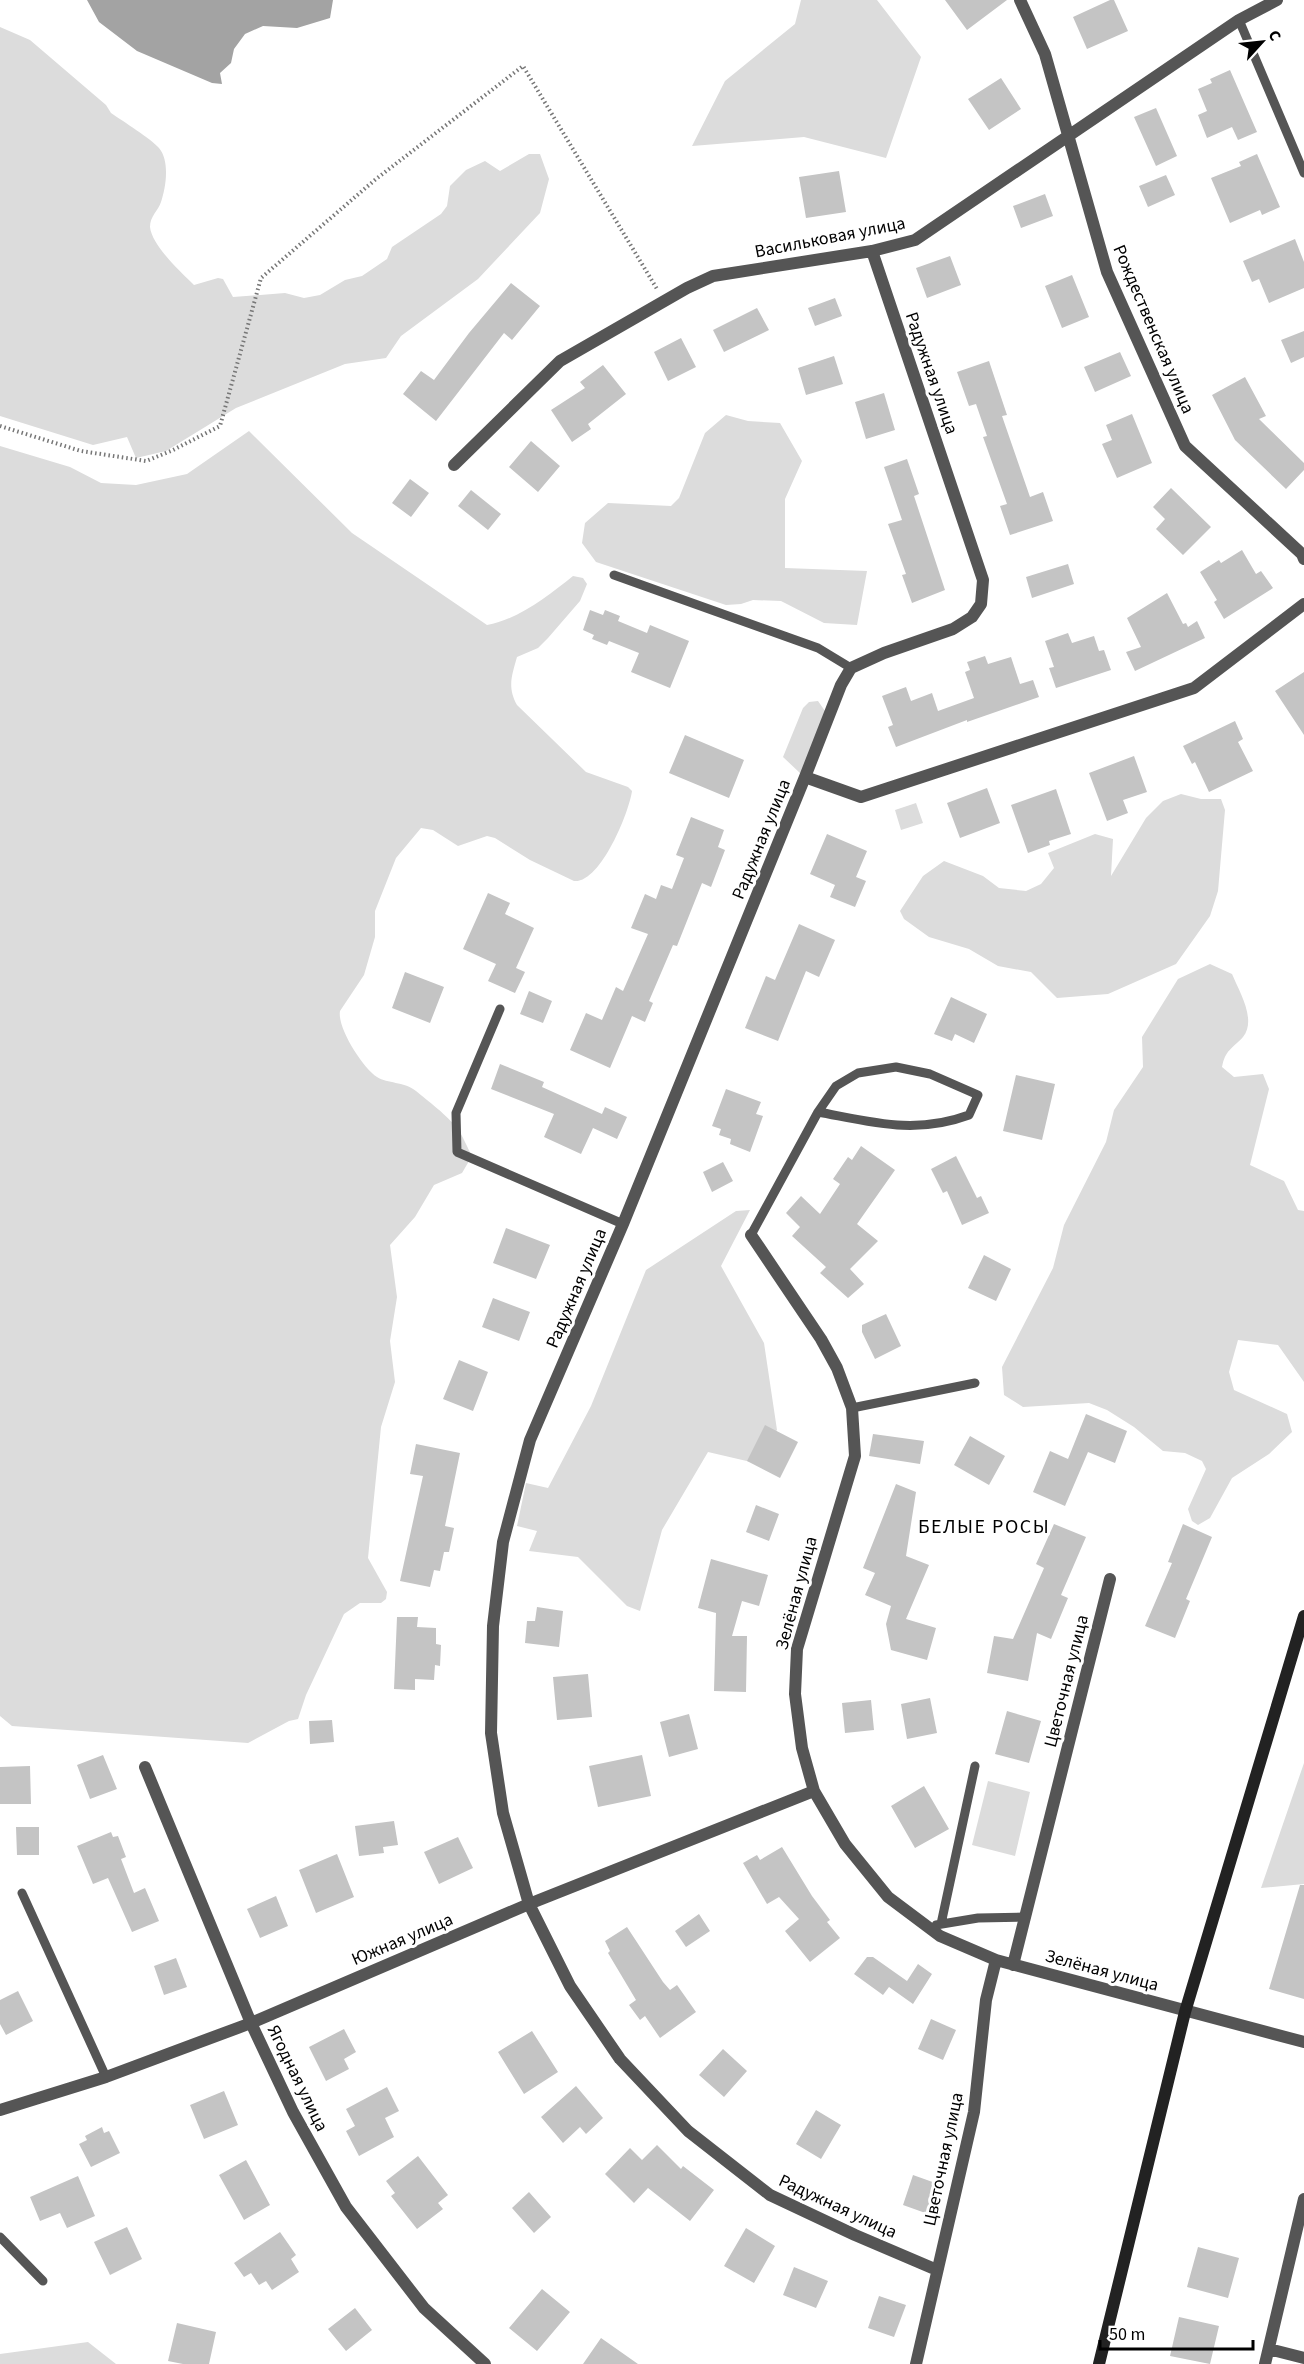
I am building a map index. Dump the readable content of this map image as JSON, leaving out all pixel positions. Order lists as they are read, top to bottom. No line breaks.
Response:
{"streets":{"street":["Васильковая улица","Рождественская улица","Радужная улица","Зелёная улица","Цветочная улица","Южная улица","Ягодная улица"]},"crossings":[["Васильковая улица","Рождественская улица"],["Васильковая улица","Радужная улица"],["Радужная улица","Цветочная улица"],["Радужная улица","Южная улица"],["Зелёная улица","Цветочная улица"],["Зелёная улица","Южная улица"],["Южная улица","Ягодная улица"]],"districts":["БЕЛЫЕ РОСЫ"],"scale_bar":"50 m","north":"top right"}
